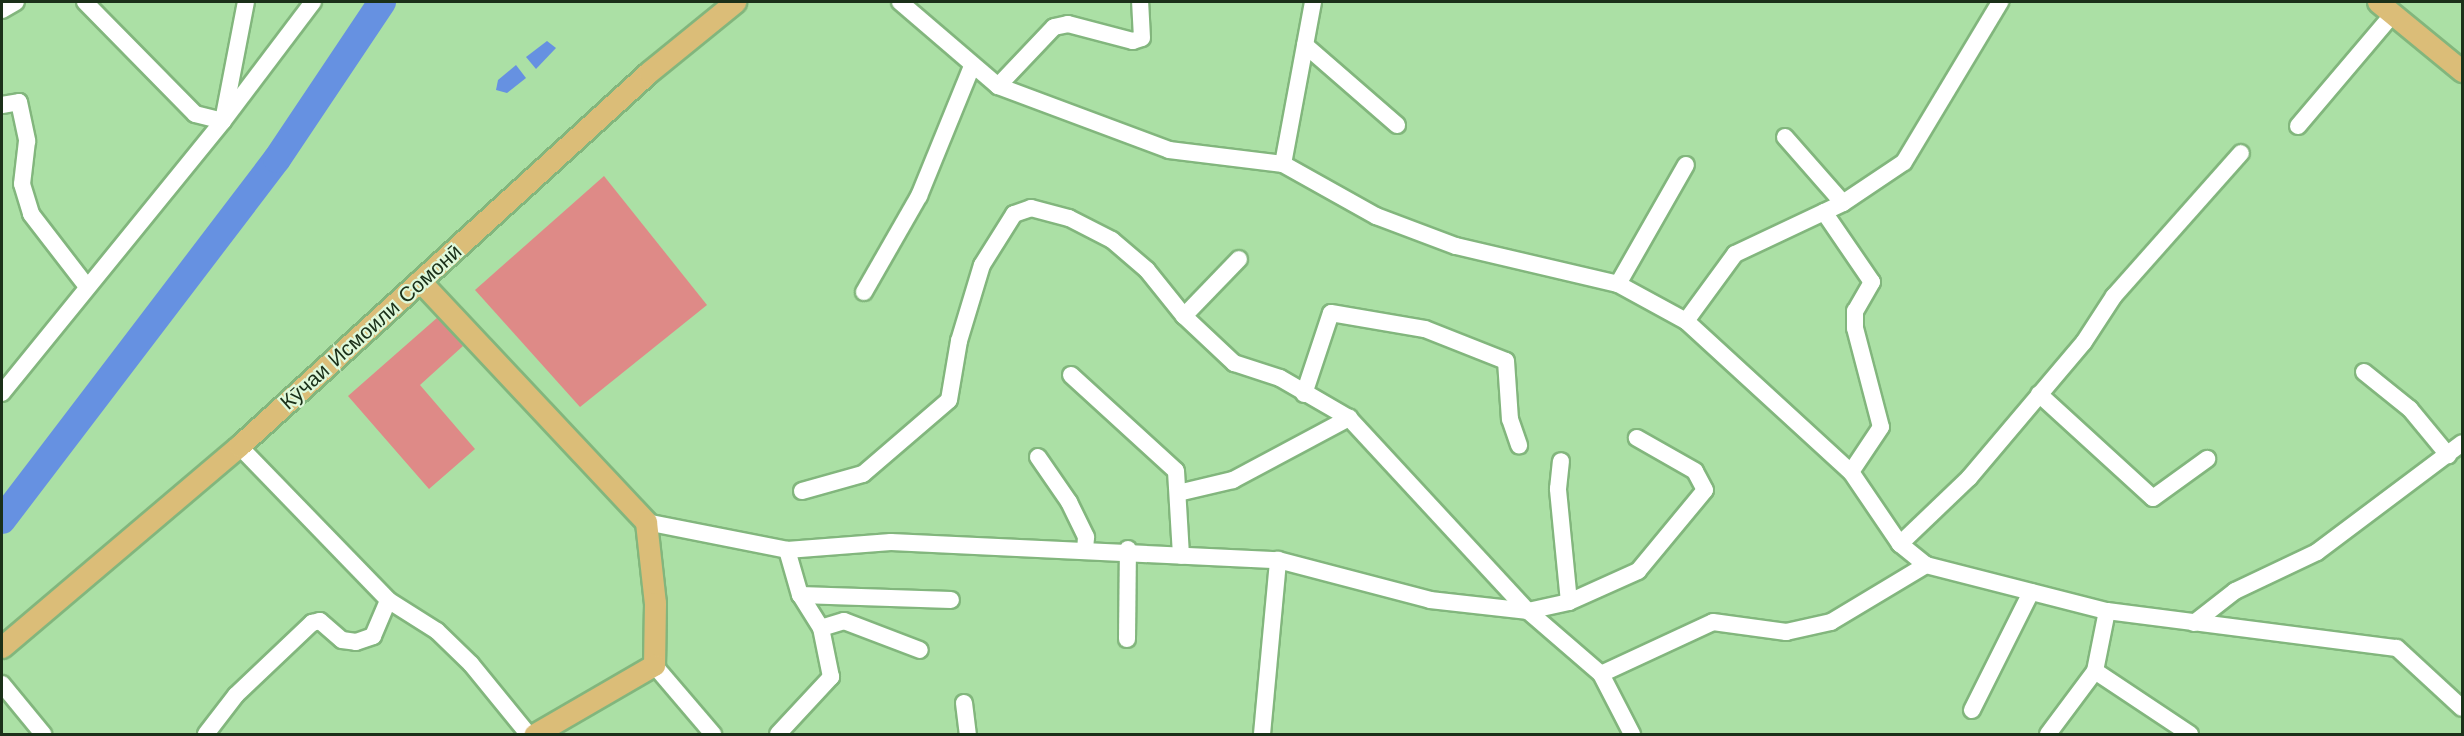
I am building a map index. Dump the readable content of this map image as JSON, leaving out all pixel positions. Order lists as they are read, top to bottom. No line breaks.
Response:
{"streets":{"main road":["Кӯчаи Исмоили Сомонӣ"]}}
